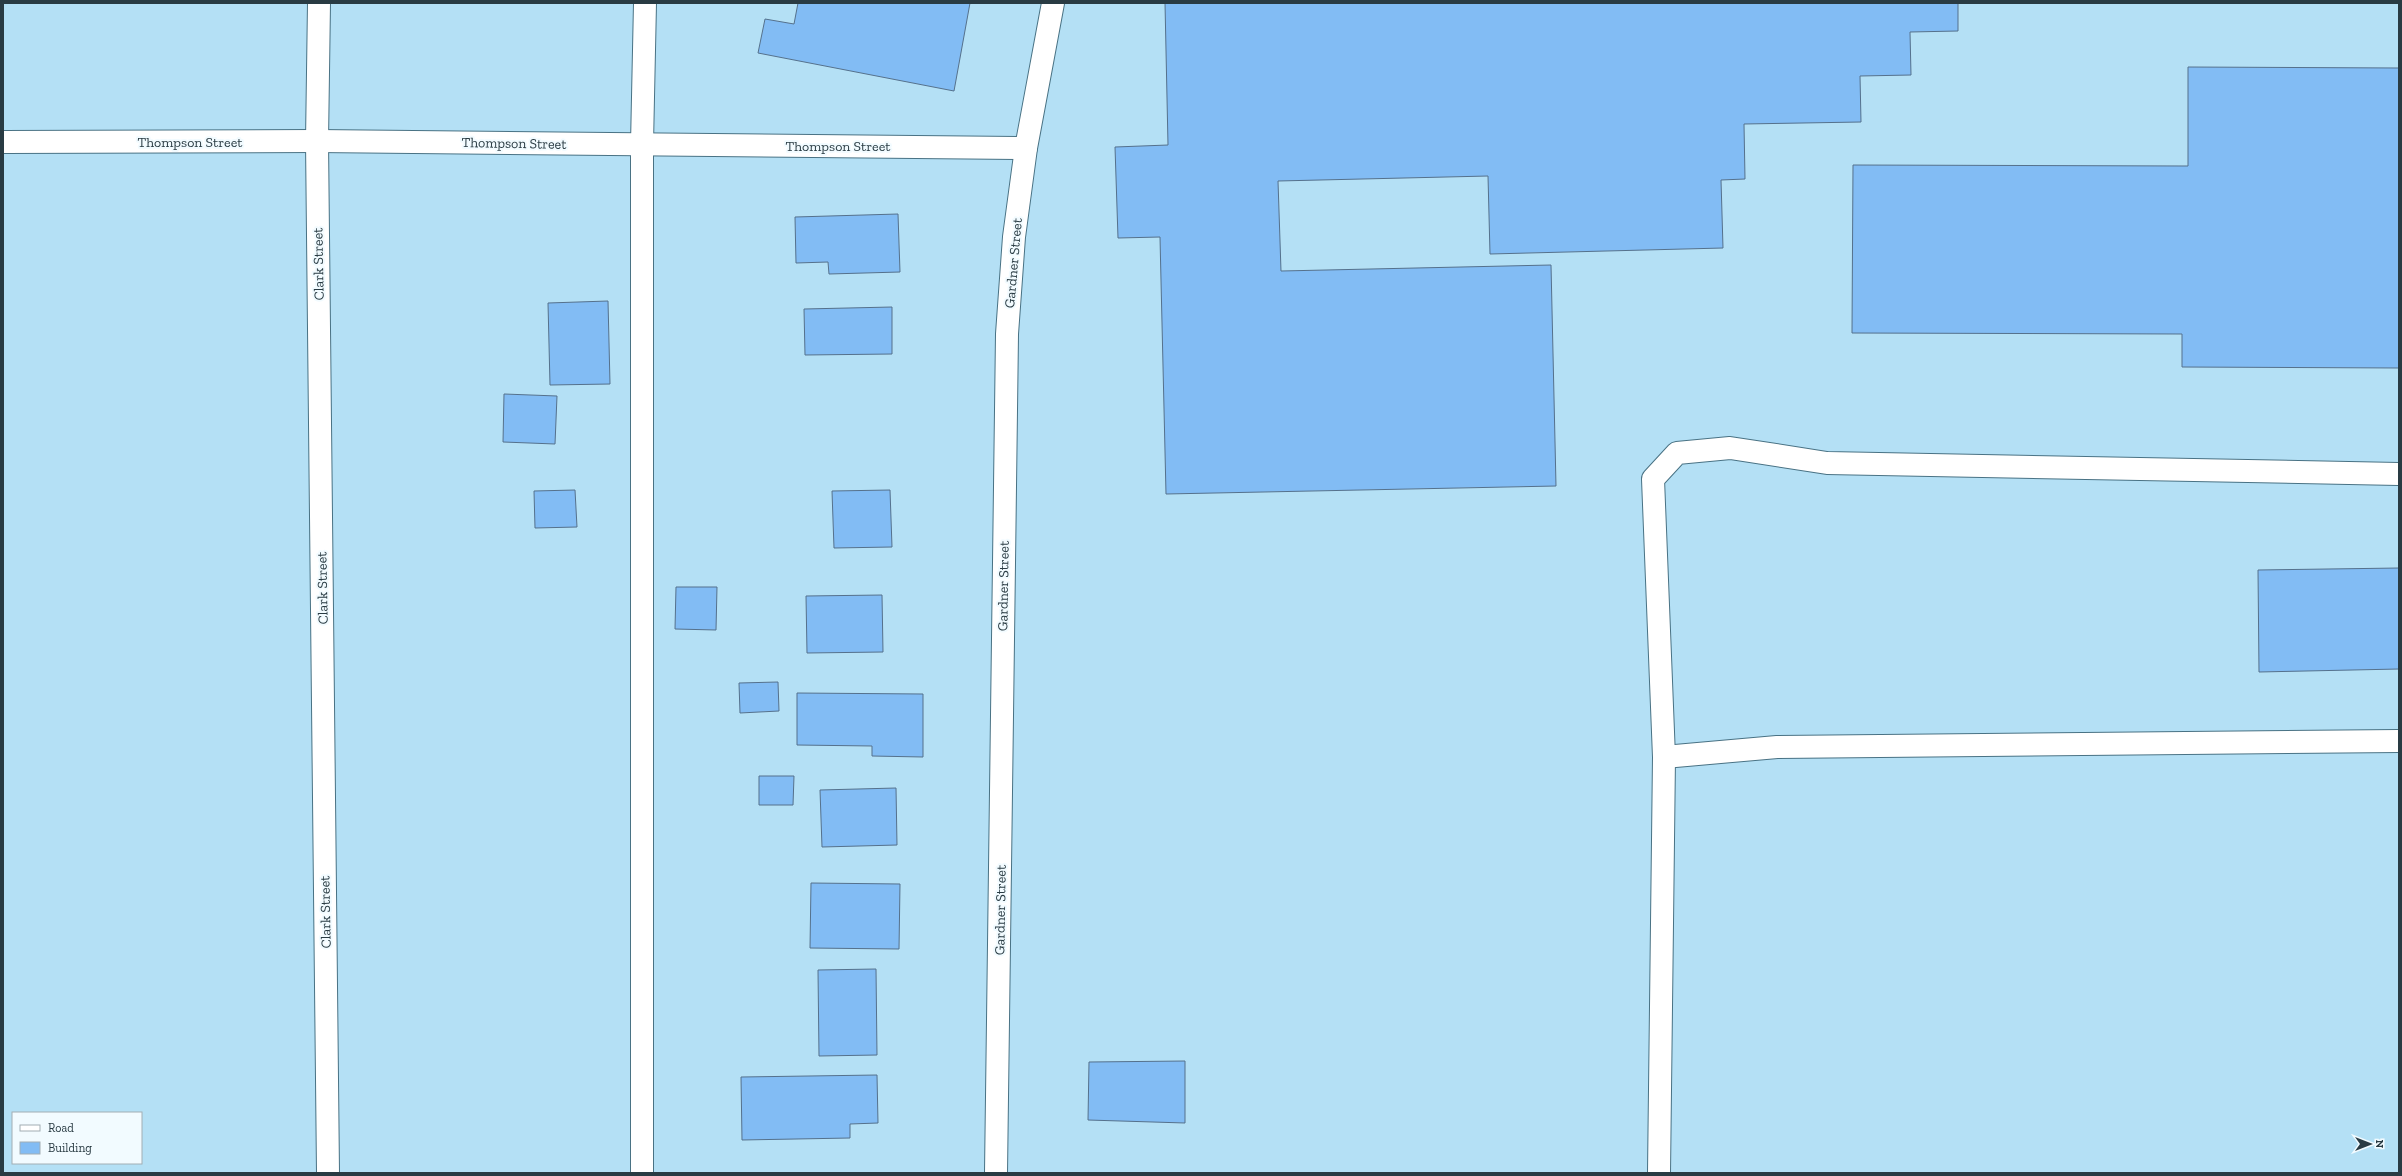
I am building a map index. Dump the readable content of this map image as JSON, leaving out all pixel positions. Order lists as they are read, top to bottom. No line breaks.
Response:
{"streets":{"street":["Thompson Street","Gardner Street","Clark Street"]},"crossings":[["Thompson Street","Gardner Street"],["Thompson Street","Clark Street"]],"legend":["Road","Building"],"north":"right"}
